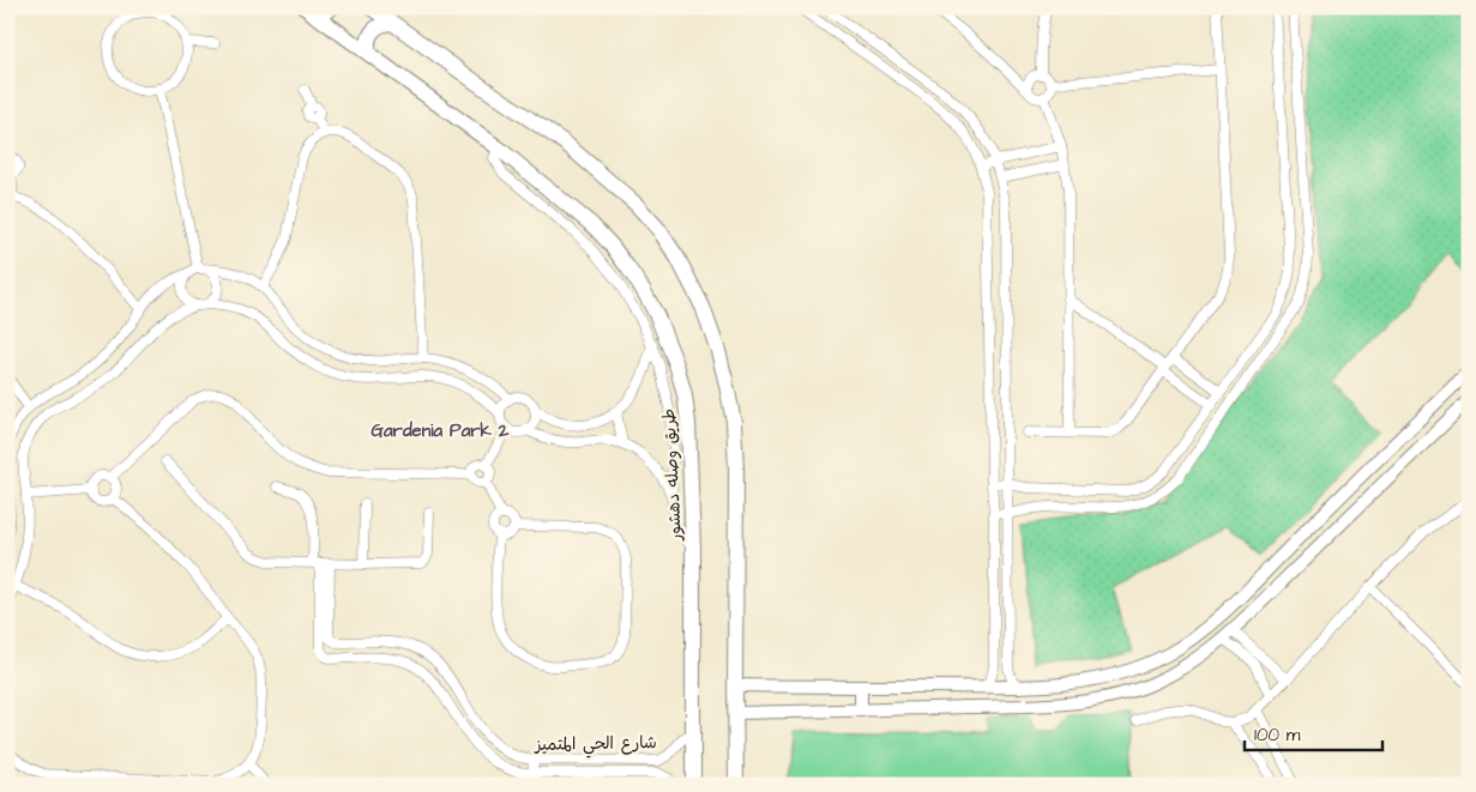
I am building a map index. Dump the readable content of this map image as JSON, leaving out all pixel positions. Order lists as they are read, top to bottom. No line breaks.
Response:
{"streets":{"main road":["طريق وصله دهشور"],"street":["شارع الحي المتميز"]},"crossings":[["طريق وصله دهشور","شارع الحي المتميز"]],"districts":["Gardenia Park 2"],"scale_bar":"100 m"}
